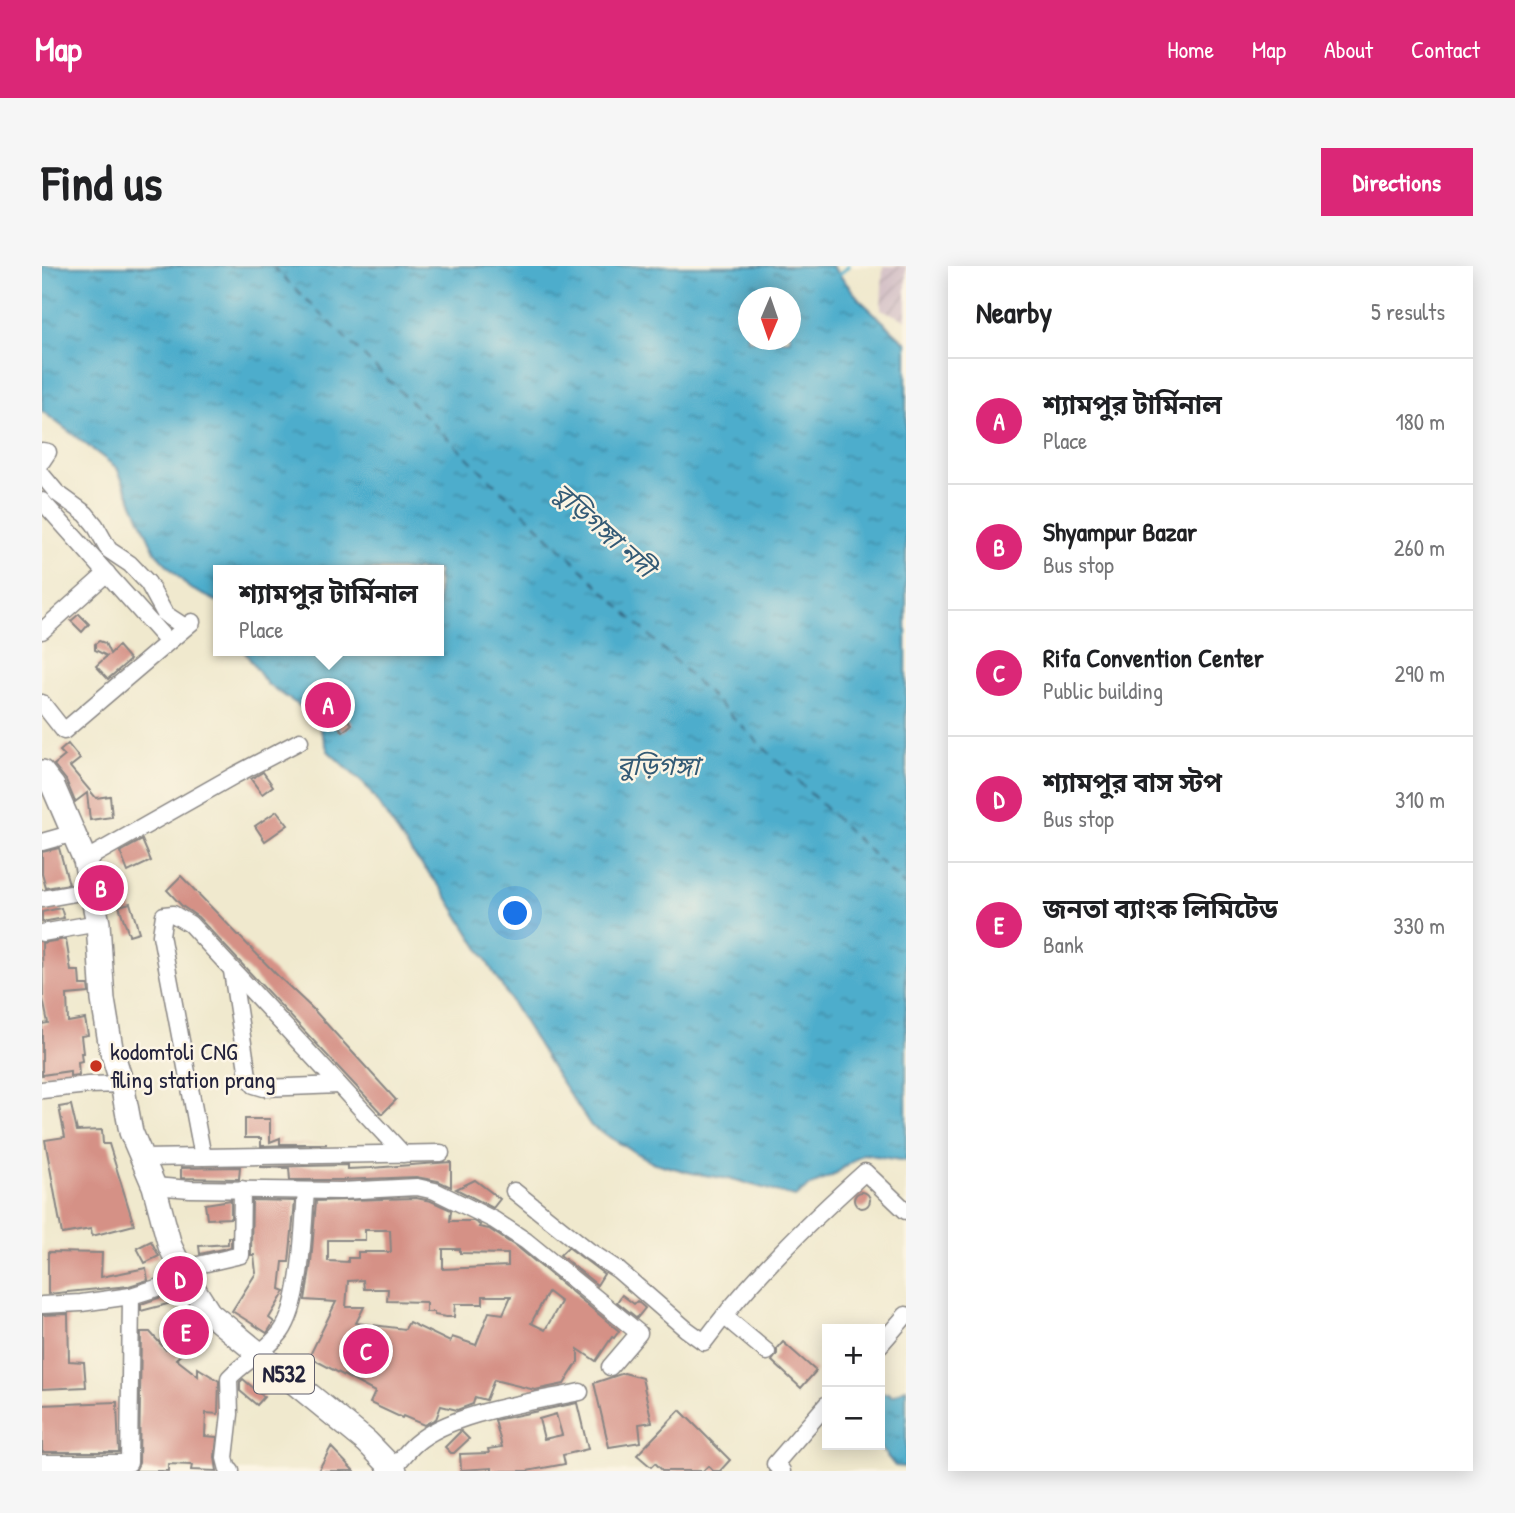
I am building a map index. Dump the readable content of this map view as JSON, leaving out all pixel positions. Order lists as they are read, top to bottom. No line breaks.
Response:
{"streets":{"highway":["N532"]},"water":["বুড়িগঙ্গা নদী","বুড়িগঙ্গা"],"places":["kodomtoli CNG filing station prang"],"north":"bottom","page":{"header":"Map","nav":["Home","Map","About","Contact"],"buttons":"Directions","title":"Find us","heading":["Nearby","5 results"],"list":[{"mark":"A","name":"শ্যামপুর টার্মিনাল","note":"Place","value":"180 m"},{"mark":"B","name":"Shyampur Bazar","note":"Bus stop","value":"260 m"},{"mark":"C","name":"Rifa Convention Center","note":"Public building","value":"290 m"},{"mark":"D","name":"শ্যামপুর বাস স্টপ","note":"Bus stop","value":"310 m"},{"mark":"E","name":"জনতা ব্যাংক লিমিটেড","note":"Bank","value":"330 m"}],"popup":["শ্যামপুর টার্মিনাল","Place"],"pins":["A","B","D","E","C"],"map_buttons":["+","−"]}}
